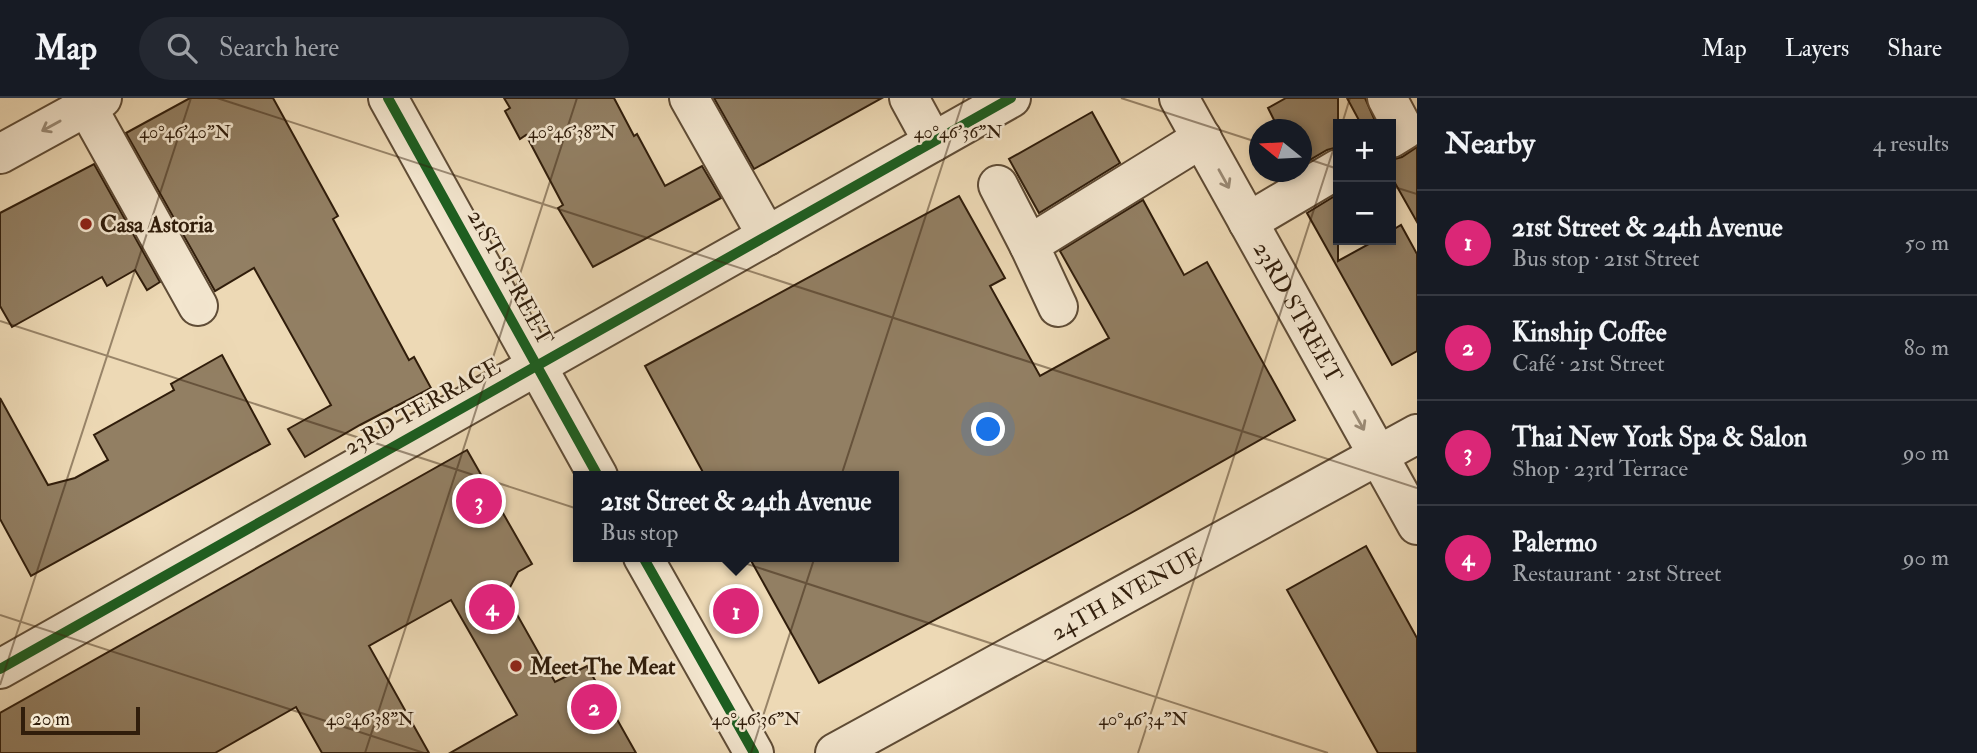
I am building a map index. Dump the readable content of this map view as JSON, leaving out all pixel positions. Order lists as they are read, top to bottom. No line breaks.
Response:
{"streets":{"street":["21ST STREET","23RD STREET","23RD TERRACE","24TH AVENUE"]},"crossings":[["21ST STREET","23RD TERRACE"],["23RD STREET","24TH AVENUE"]],"one_way":["23RD STREET"],"places":["Casa Astoria","Meet The Meat"],"scale_bar":"20 m","north":"left","page":{"header":"Map","search":"Search here","nav":["Map","Layers","Share"],"heading":["Nearby","4 results"],"map_buttons":["+","−"],"list":[{"mark":"1","name":"21st Street & 24th Avenue","note":"Bus stop · 21st Street","value":"50 m"},{"mark":"2","name":"Kinship Coffee","note":"Café · 21st Street","value":"80 m"},{"mark":"3","name":"Thai New York Spa & Salon","note":"Shop · 23rd Terrace","value":"90 m"},{"mark":"4","name":"Palermo","note":"Restaurant · 21st Street","value":"90 m"}],"popup":["21st Street & 24th Avenue","Bus stop"],"pins":["3","4","1","2"],"scale":"20 m"},"coordinates":["40°46'40\"N","40°46'38\"N","40°46'36\"N","40°46'34\"N"]}
